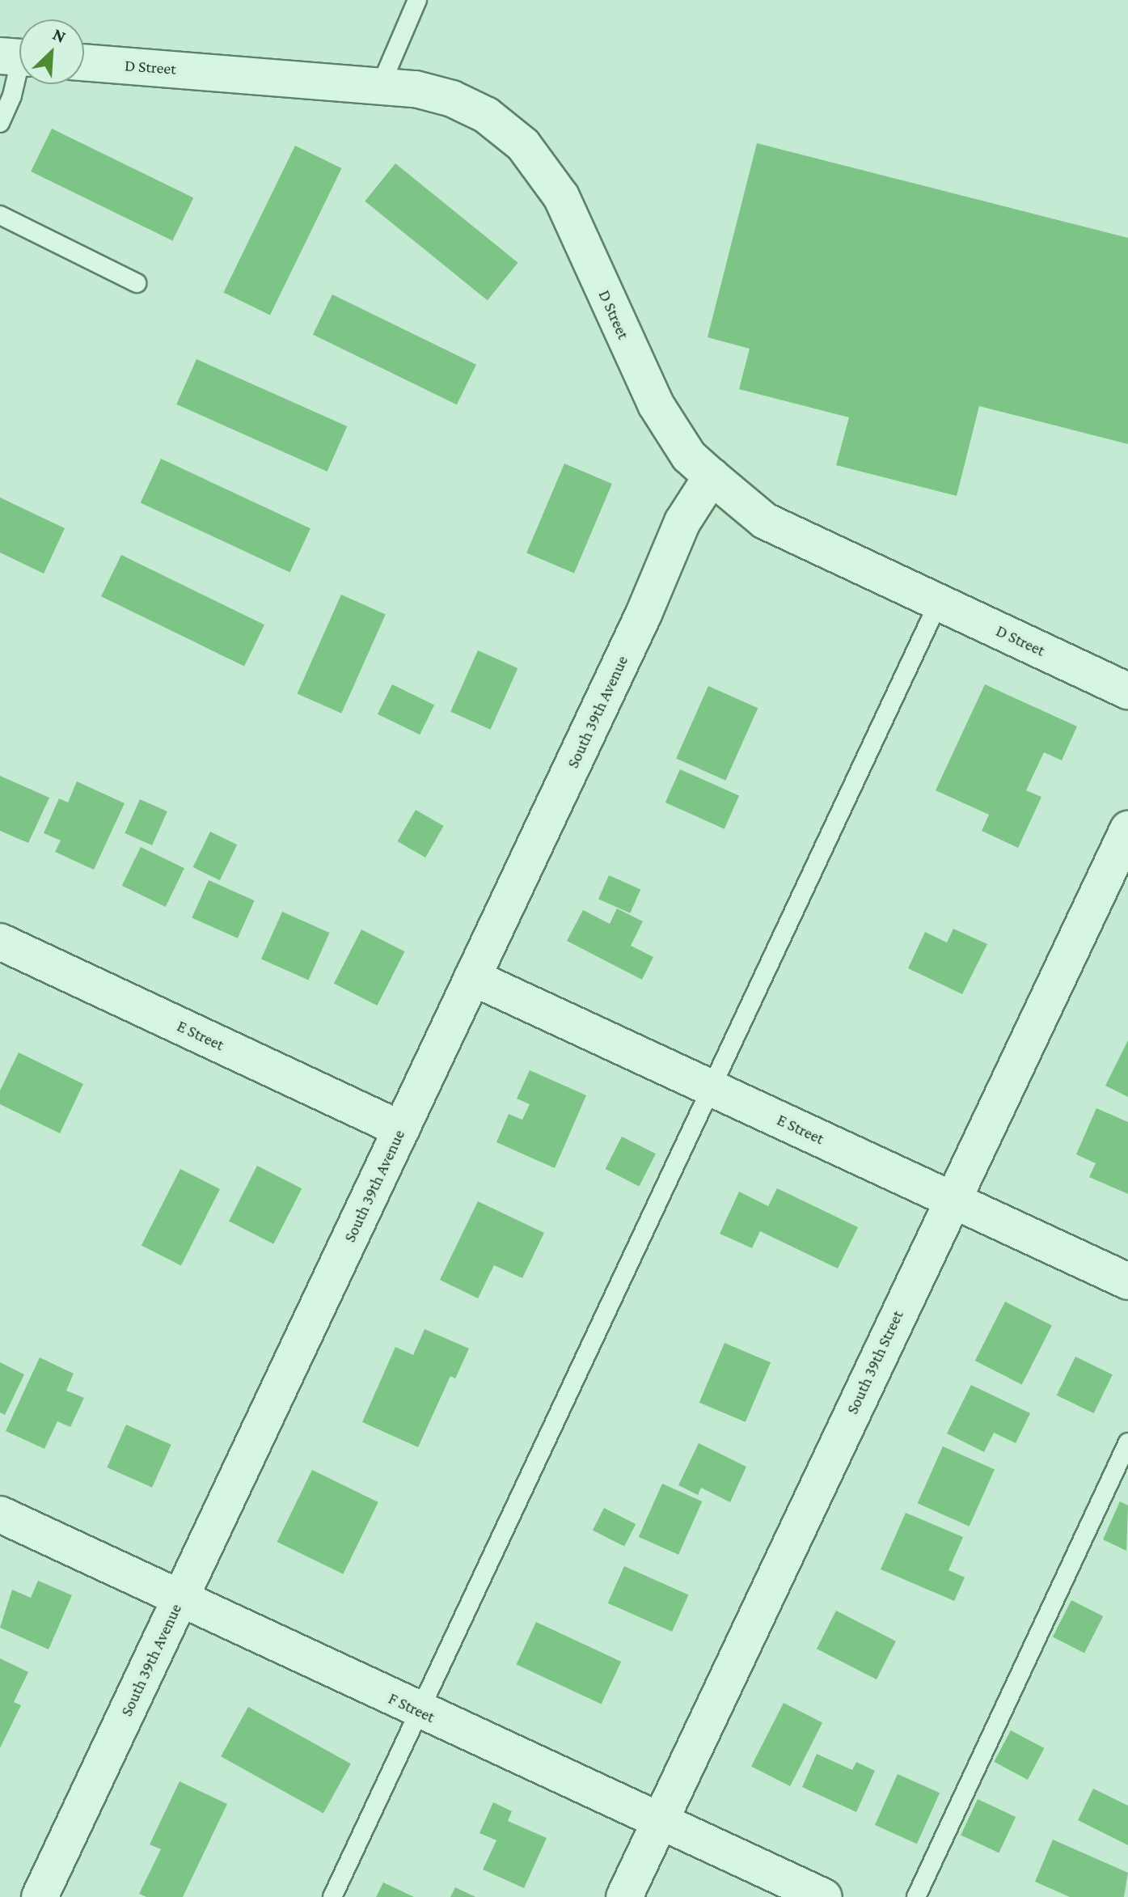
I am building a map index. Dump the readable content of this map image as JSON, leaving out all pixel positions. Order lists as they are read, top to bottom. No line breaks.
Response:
{"streets":{"street":["D Street","South 39th Avenue","E Street","South 39th Street","F Street"]},"crossings":[["D Street","South 39th Avenue"],["South 39th Avenue","E Street"],["South 39th Avenue","F Street"],["E Street","South 39th Street"],["South 39th Street","F Street"]],"north":"top right"}
